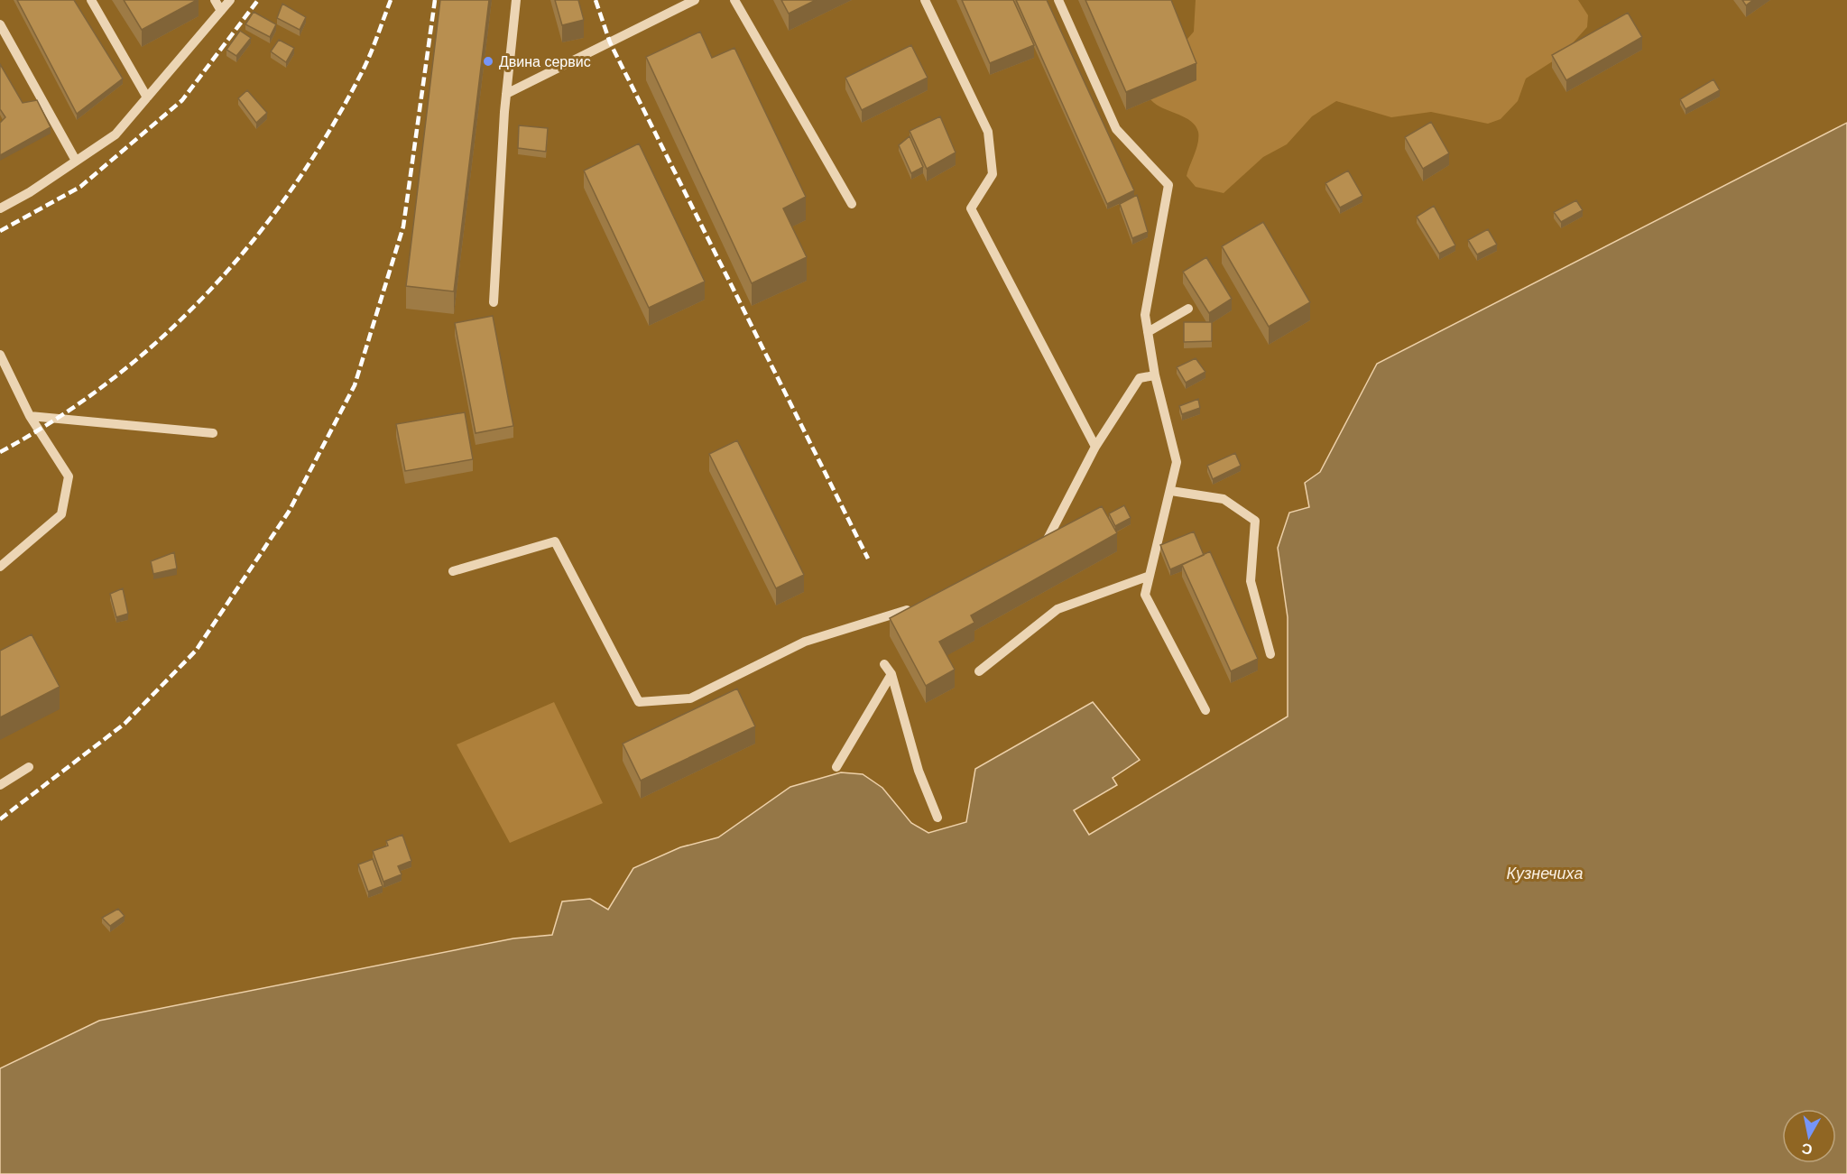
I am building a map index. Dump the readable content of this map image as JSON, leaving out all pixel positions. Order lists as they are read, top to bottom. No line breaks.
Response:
{"water":["Кузнечиха"],"places":["Двина сервис"],"north":"bottom"}
